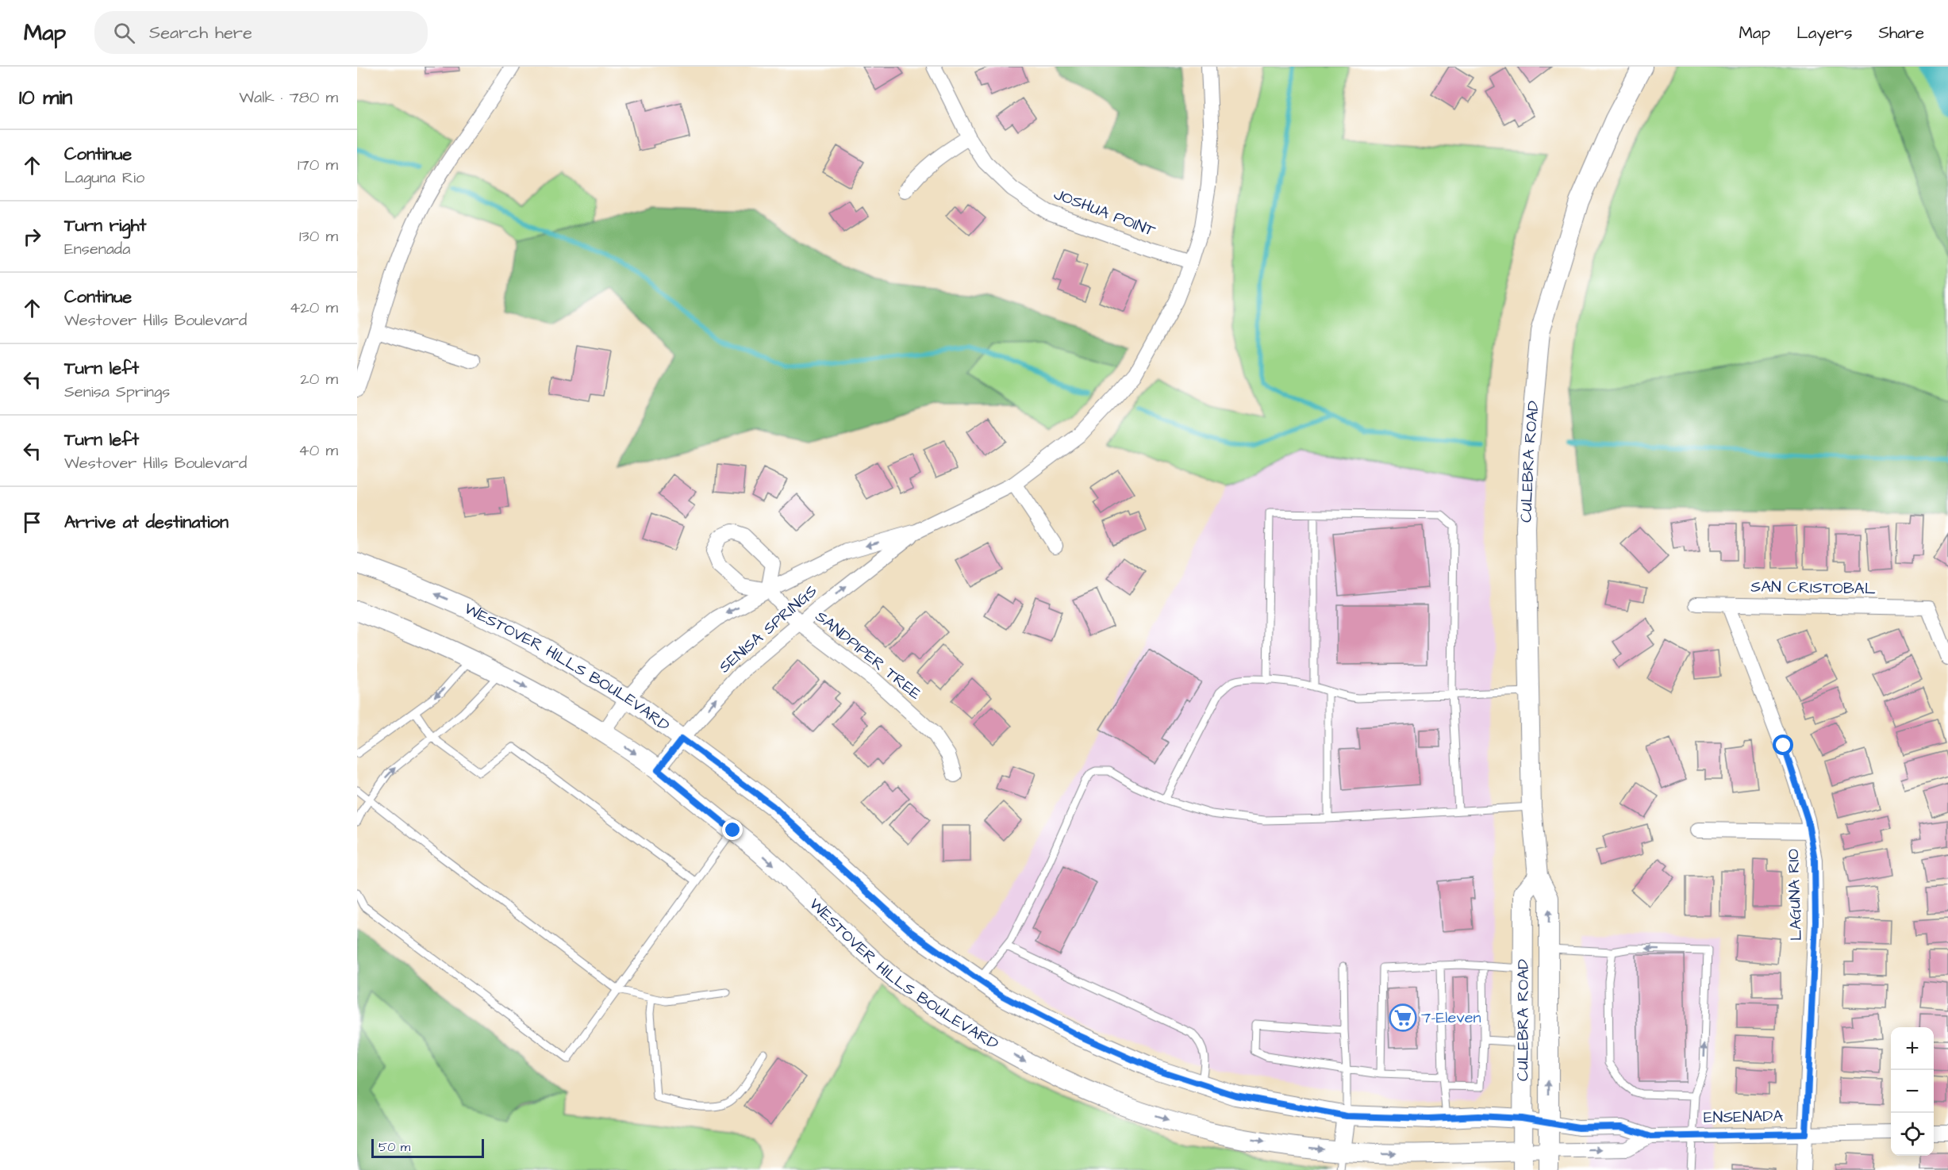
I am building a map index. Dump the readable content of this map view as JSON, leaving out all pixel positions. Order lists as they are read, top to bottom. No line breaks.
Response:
{"streets":{"main road":["CULEBRA ROAD","WESTOVER HILLS BOULEVARD"],"street":["JOSHUA POINT","SAN CRISTOBAL","SENISA SPRINGS","SANDPIPER TREE","LAGUNA RIO","ENSENADA"]},"crossings":[["JOSHUA POINT","SENISA SPRINGS"],["CULEBRA ROAD","WESTOVER HILLS BOULEVARD"],["CULEBRA ROAD","ENSENADA"],["SAN CRISTOBAL","LAGUNA RIO"],["SENISA SPRINGS","SANDPIPER TREE"],["SENISA SPRINGS","WESTOVER HILLS BOULEVARD"],["WESTOVER HILLS BOULEVARD","ENSENADA"],["LAGUNA RIO","ENSENADA"]],"places":{"supermarket":["7-Eleven"]},"scale_bar":"50 m","page":{"header":"Map","search":"Search here","nav":["Map","Layers","Share"],"heading":["10 min","Walk · 780 m"],"list":[["Continue","Laguna Rio","170 m"],["Turn right","Ensenada","130 m"],["Continue","Westover Hills Boulevard","420 m"],["Turn left","Senisa Springs","20 m"],["Turn left","Westover Hills Boulevard","40 m"],"Arrive at destination"],"map_buttons":["+","−"],"scale":"50 m"}}
